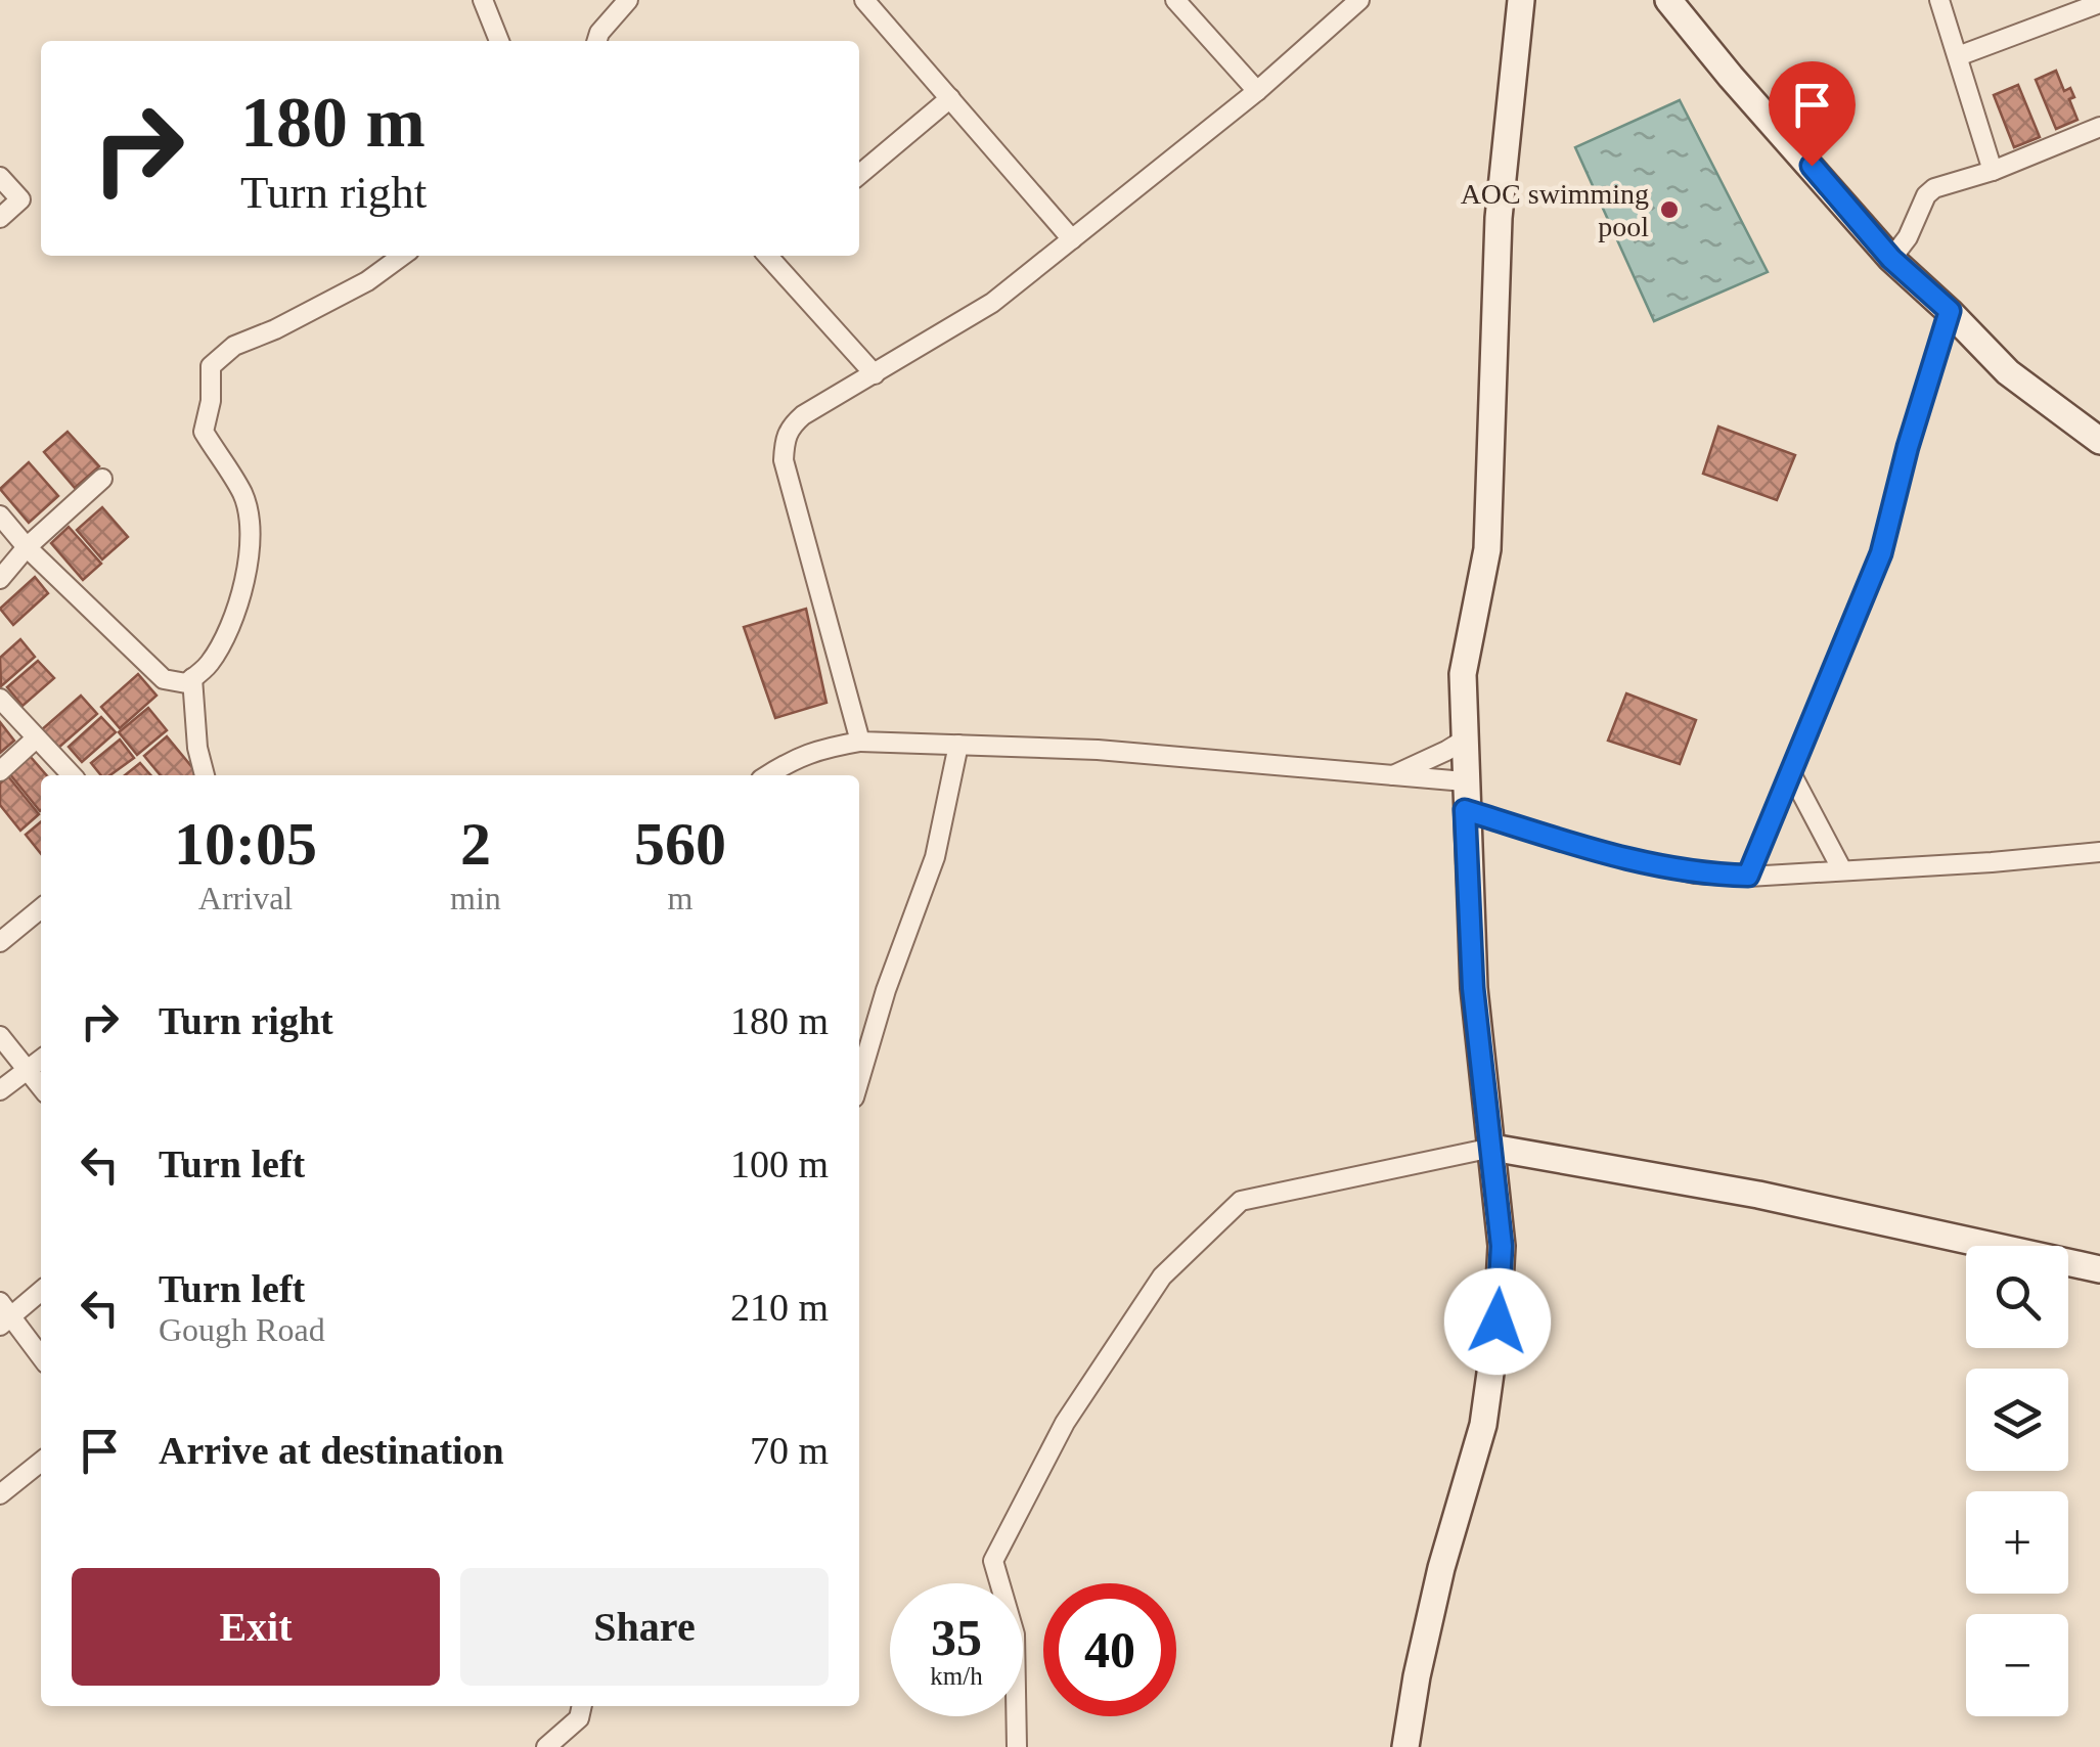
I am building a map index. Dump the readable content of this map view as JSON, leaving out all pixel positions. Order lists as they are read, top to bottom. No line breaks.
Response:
{"places":["AOC swimming pool"],"page":{"turn":["180 m","Turn right"],"eta":["10:05","Arrival","2","min","560","m"],"list":[{"name":"Turn right","value":"180 m"},{"name":"Turn left","value":"100 m"},{"name":"Turn left","note":"Gough Road","value":"210 m"},{"name":"Arrive at destination","value":"70 m"}],"map_buttons":["+","−"],"buttons":["Exit","Share"],"speed":"35 km/h","limit":"40"}}
